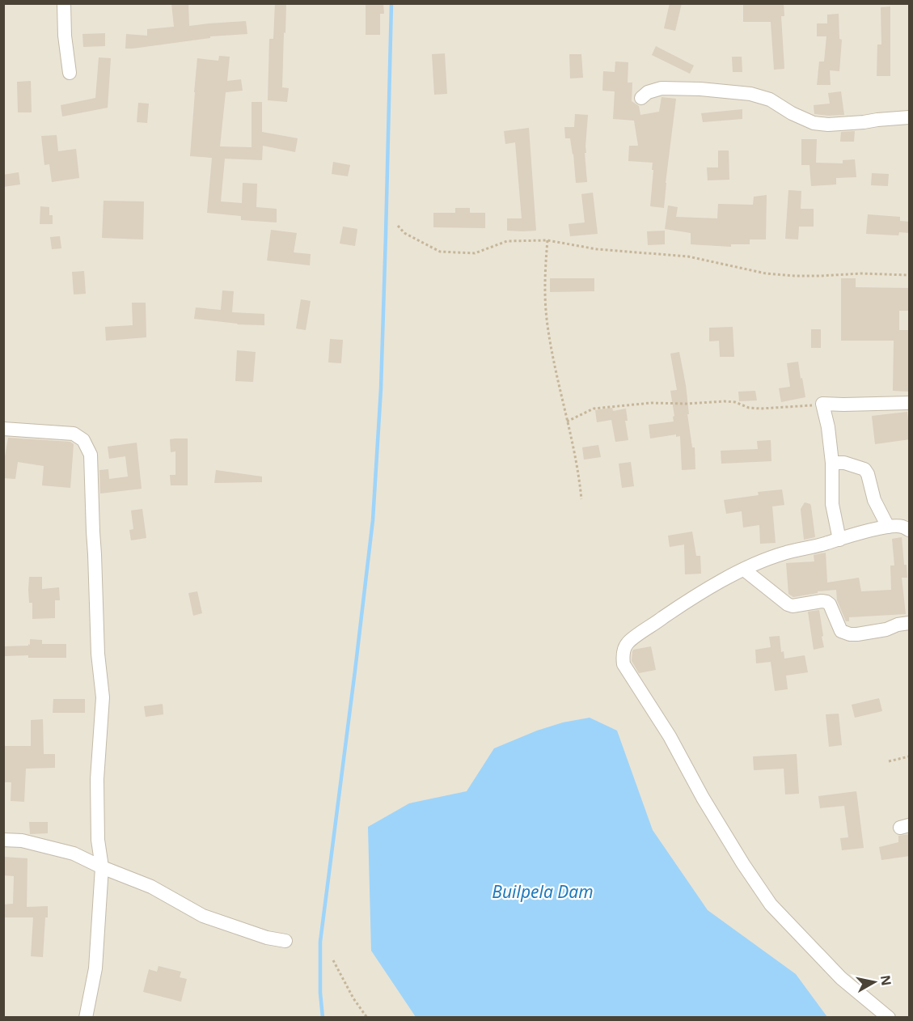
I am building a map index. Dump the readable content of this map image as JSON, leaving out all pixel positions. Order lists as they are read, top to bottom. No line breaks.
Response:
{"water":["Builpela Dam"],"north":"right"}
